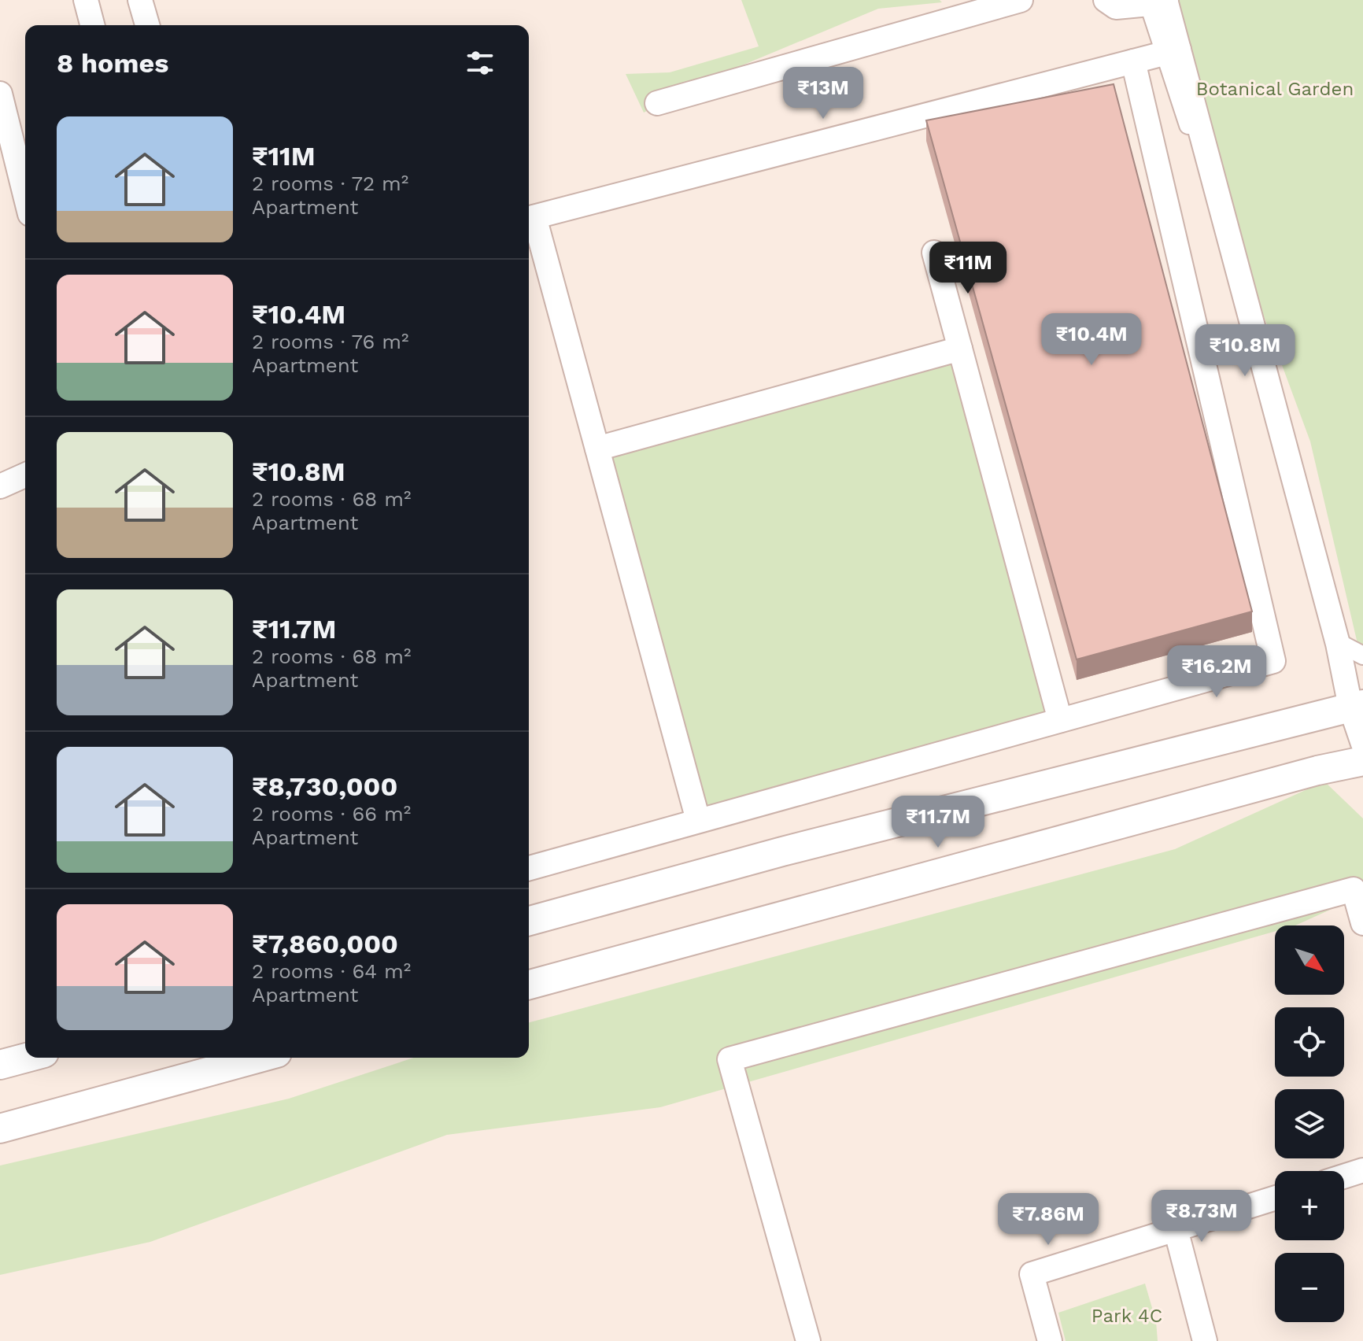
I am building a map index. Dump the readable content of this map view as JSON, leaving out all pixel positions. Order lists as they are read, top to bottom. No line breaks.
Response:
{"parks":["Botanical Garden","Park 4C"],"north":"bottom right","page":{"heading":"8 homes","price":["₹13M","₹11M","₹10.4M","₹10.8M","₹16.2M","₹11.7M","₹8.73M","₹7.86M"],"list":[{"name":"₹11M","note":"2 rooms · 72 m² · Apartment"},{"name":"₹10.4M","note":"2 rooms · 76 m² · Apartment"},{"name":"₹10.8M","note":"2 rooms · 68 m² · Apartment"},{"name":"₹11.7M","note":"2 rooms · 68 m² · Apartment"},{"name":"₹8,730,000","note":"2 rooms · 66 m² · Apartment"},{"name":"₹7,860,000","note":"2 rooms · 64 m² · Apartment"}],"map_buttons":["+","−"]}}
